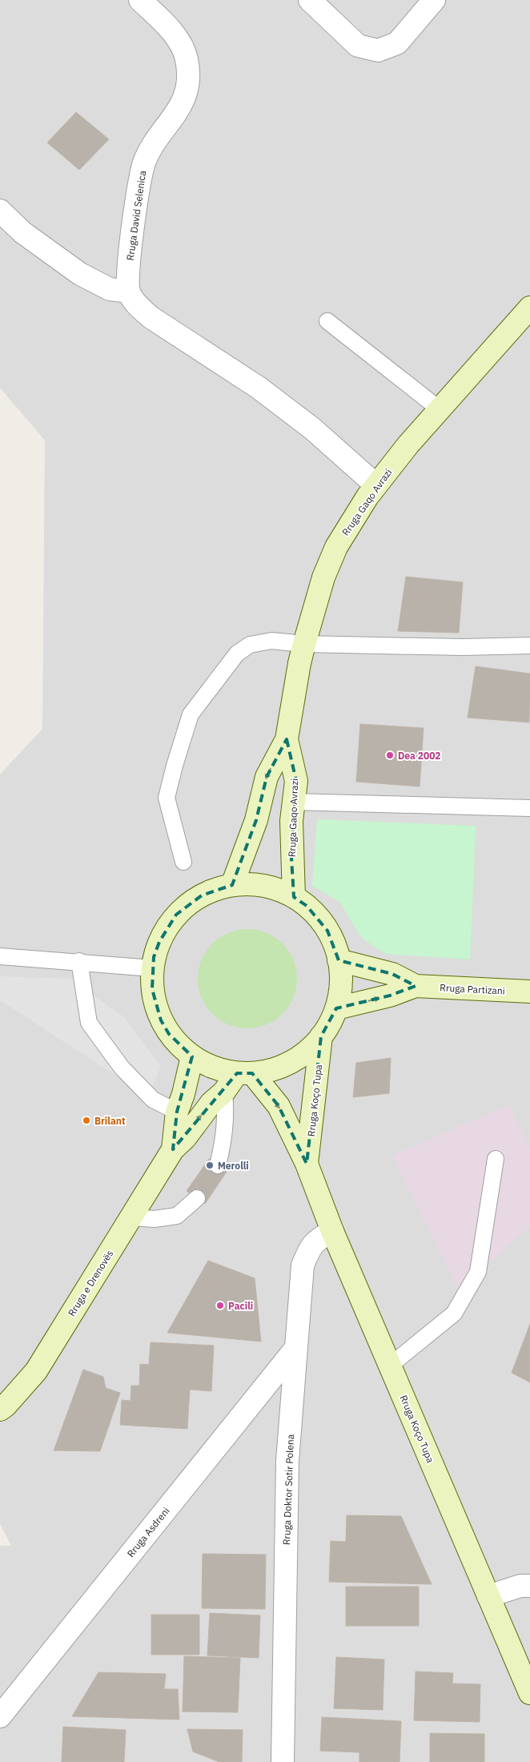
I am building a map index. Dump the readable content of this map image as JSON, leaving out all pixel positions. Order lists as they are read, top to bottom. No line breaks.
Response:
{"streets":{"main road":["Rruga Gaqo Avrazi","Rruga Partizani","Rruga Koço Tupa","Rruga e Drenovës"],"street":["Rruga David Selenica","Rruga Doktor Sotir Polena","Rruga Asdreni"]},"crossings":[["Rruga Koço Tupa","Rruga e Drenovës"],["Rruga Koço Tupa","Rruga Doktor Sotir Polena"],["Rruga Doktor Sotir Polena","Rruga Asdreni"]],"places":["Dea 2002","Brilant","Merolli","Pacili"]}
